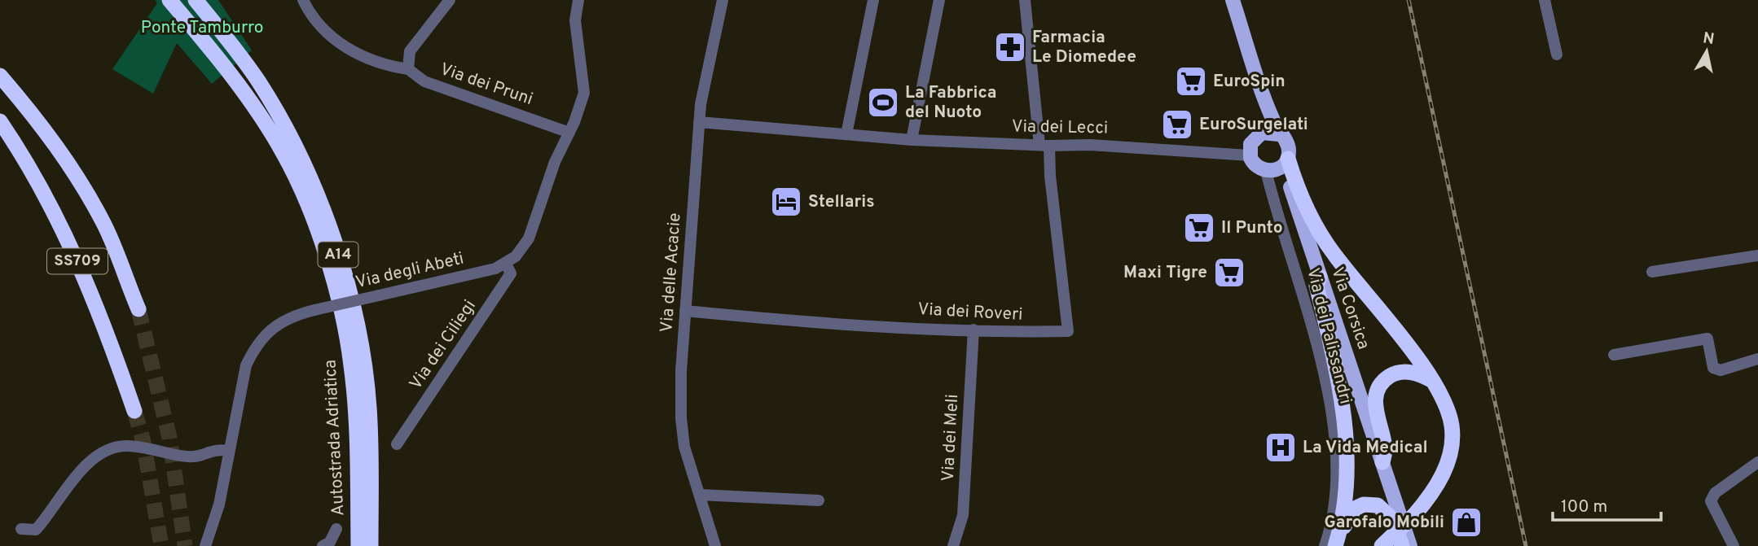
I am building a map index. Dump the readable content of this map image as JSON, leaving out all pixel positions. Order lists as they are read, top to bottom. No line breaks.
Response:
{"streets":{"highway":["A14","SS709","Autostrada Adriatica"],"main road":["Via Corsica"],"street":["Via dei Pruni","Via dei Lecci","Via degli Abeti","Via delle Acacie","Via dei Roveri","Via dei Palissandri","Via dei Ciliegi","Via dei Meli"]},"crossings":[["Via dei Lecci","Via delle Acacie"],["Via dei Lecci","Via Corsica"],["Via dei Lecci","Via dei Roveri"],["Via dei Lecci","Via dei Palissandri"],["Via degli Abeti","Via dei Ciliegi"],["Via delle Acacie","Via dei Roveri"],["Via Corsica","Via dei Palissandri"],["Via dei Roveri","Via dei Meli"]],"parks":["Ponte Tamburro"],"places":{"pharmacy":["Farmacia Le Diomedee"],"supermarket":["EuroSpin","EuroSurgelati","Il Punto","Maxi Tigre"],"sports":["La Fabbrica del Nuoto"],"hotel":["Stellaris"],"hospital":["La Vida Medical"],"shop":["Garofalo Mobili"]},"scale_bar":"100 m","north":"top"}
